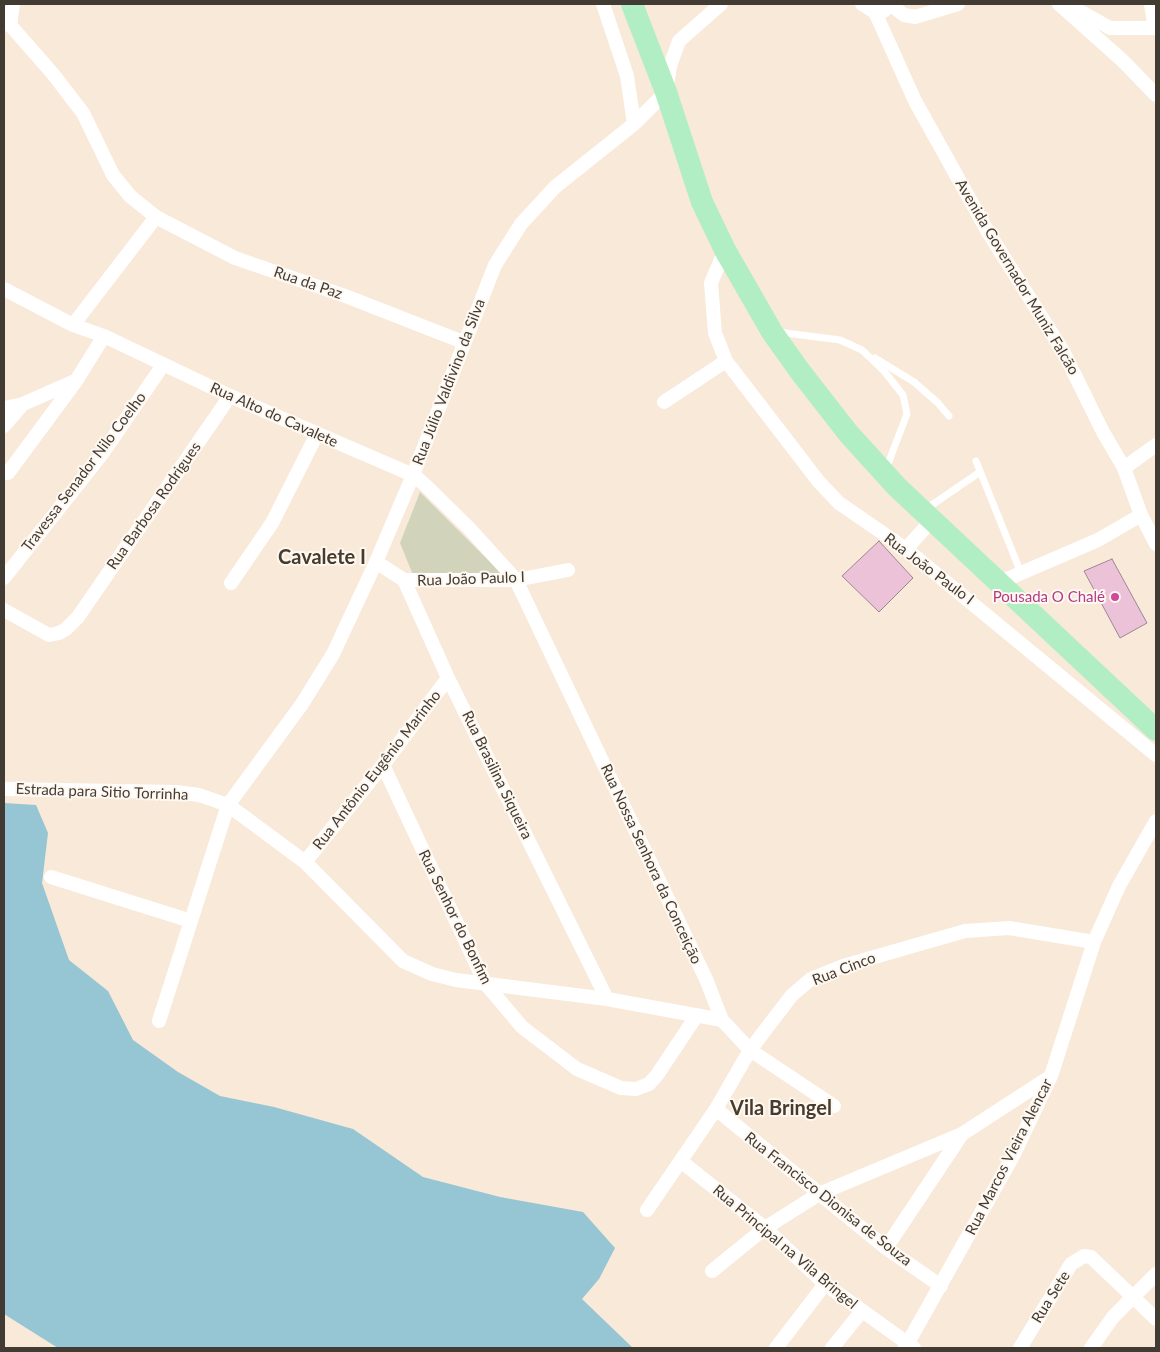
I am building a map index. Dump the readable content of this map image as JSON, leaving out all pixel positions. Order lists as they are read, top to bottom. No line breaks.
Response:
{"streets":{"street":["Avenida Governador Muniz Falcão","Rua da Paz","Rua Júlio Valdivino da Silva","Rua Alto do Cavalete","Travessa Senador Nilo Coelho","Rua Barbosa Rodrigues","Rua João Paulo I","Rua Antônio Eugênio Marinho","Rua Brasilina Siqueira","Estrada para Sitio Torrinha","Rua Nossa Senhora da Conceição","Rua Senhor do Bonfim","Rua Cinco","Rua Marcos Vieira Alencar","Rua Francisco Dionisa de Souza","Rua Principal na Vila Bringel","Rua Sete"]},"crossings":[["Rua da Paz","Rua Júlio Valdivino da Silva"],["Rua Júlio Valdivino da Silva","Rua Alto do Cavalete"],["Rua Júlio Valdivino da Silva","Estrada para Sitio Torrinha"],["Rua Alto do Cavalete","Travessa Senador Nilo Coelho"],["Rua Alto do Cavalete","Rua Barbosa Rodrigues"],["Rua Alto do Cavalete","Rua João Paulo I"],["Rua Alto do Cavalete","Rua Nossa Senhora da Conceição"],["Rua João Paulo I","Rua Brasilina Siqueira"],["Rua João Paulo I","Rua Nossa Senhora da Conceição"],["Rua Antônio Eugênio Marinho","Rua Brasilina Siqueira"],["Rua Antônio Eugênio Marinho","Estrada para Sitio Torrinha"],["Rua Antônio Eugênio Marinho","Rua Senhor do Bonfim"],["Rua Brasilina Siqueira","Estrada para Sitio Torrinha"],["Estrada para Sitio Torrinha","Rua Nossa Senhora da Conceição"],["Estrada para Sitio Torrinha","Rua Senhor do Bonfim"],["Rua Nossa Senhora da Conceição","Rua Cinco"],["Rua Cinco","Rua Marcos Vieira Alencar"],["Rua Cinco","Rua Francisco Dionisa de Souza"],["Rua Cinco","Rua Principal na Vila Bringel"],["Rua Marcos Vieira Alencar","Rua Francisco Dionisa de Souza"],["Rua Marcos Vieira Alencar","Rua Principal na Vila Bringel"]],"districts":["Cavalete I","Vila Bringel"],"places":["Pousada O Chalé"]}
